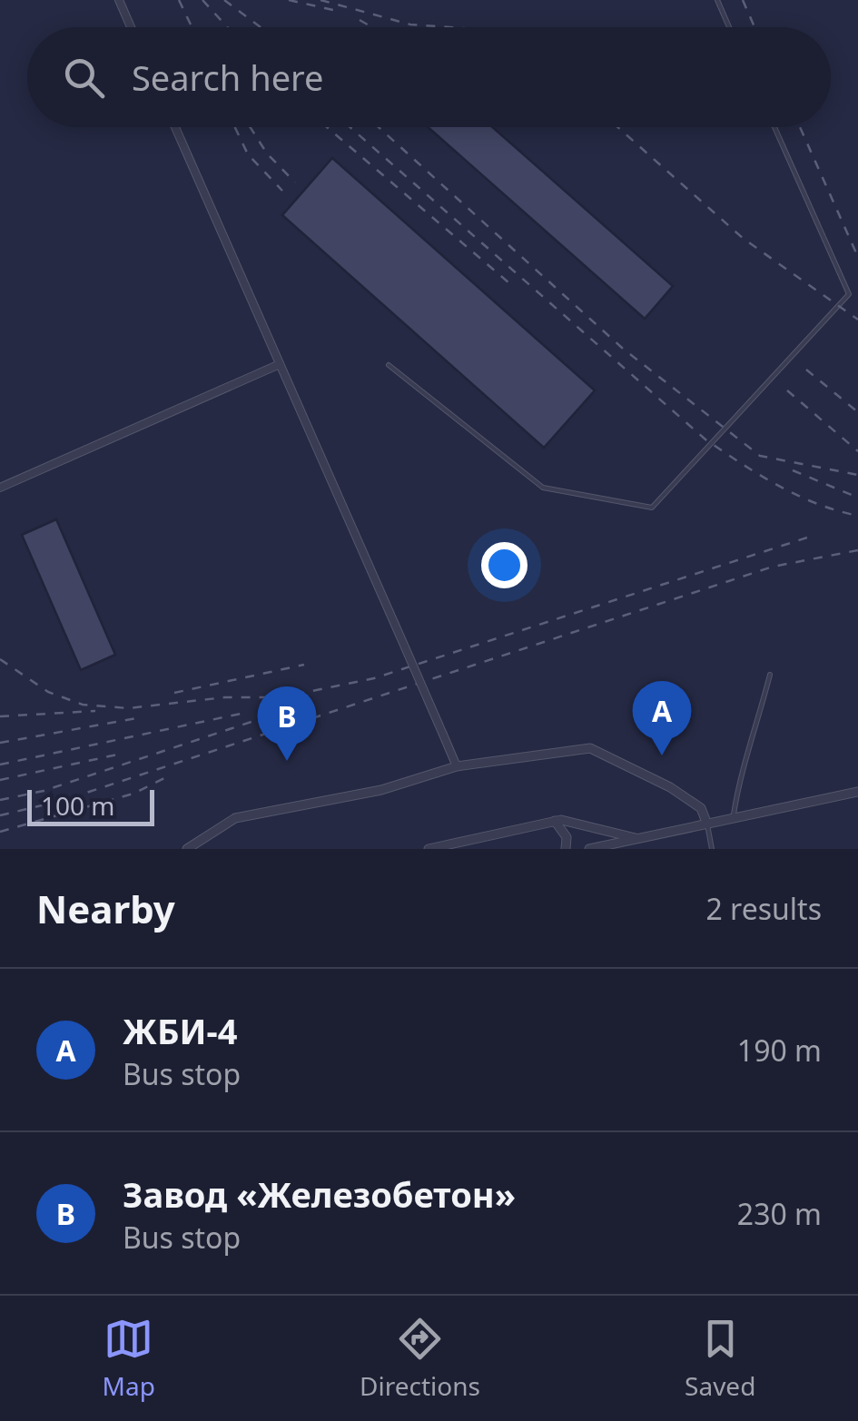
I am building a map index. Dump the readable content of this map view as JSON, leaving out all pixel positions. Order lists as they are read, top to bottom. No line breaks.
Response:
{"scale_bar":"100 m","page":{"search":"Search here","pins":["A","B"],"scale":"100 m","heading":["Nearby","2 results"],"list":[{"mark":"A","name":"ЖБИ-4","note":"Bus stop","value":"190 m"},{"mark":"B","name":"Завод «Железобетон»","note":"Bus stop","value":"230 m"}],"nav":["Map","Directions","Saved"]}}
